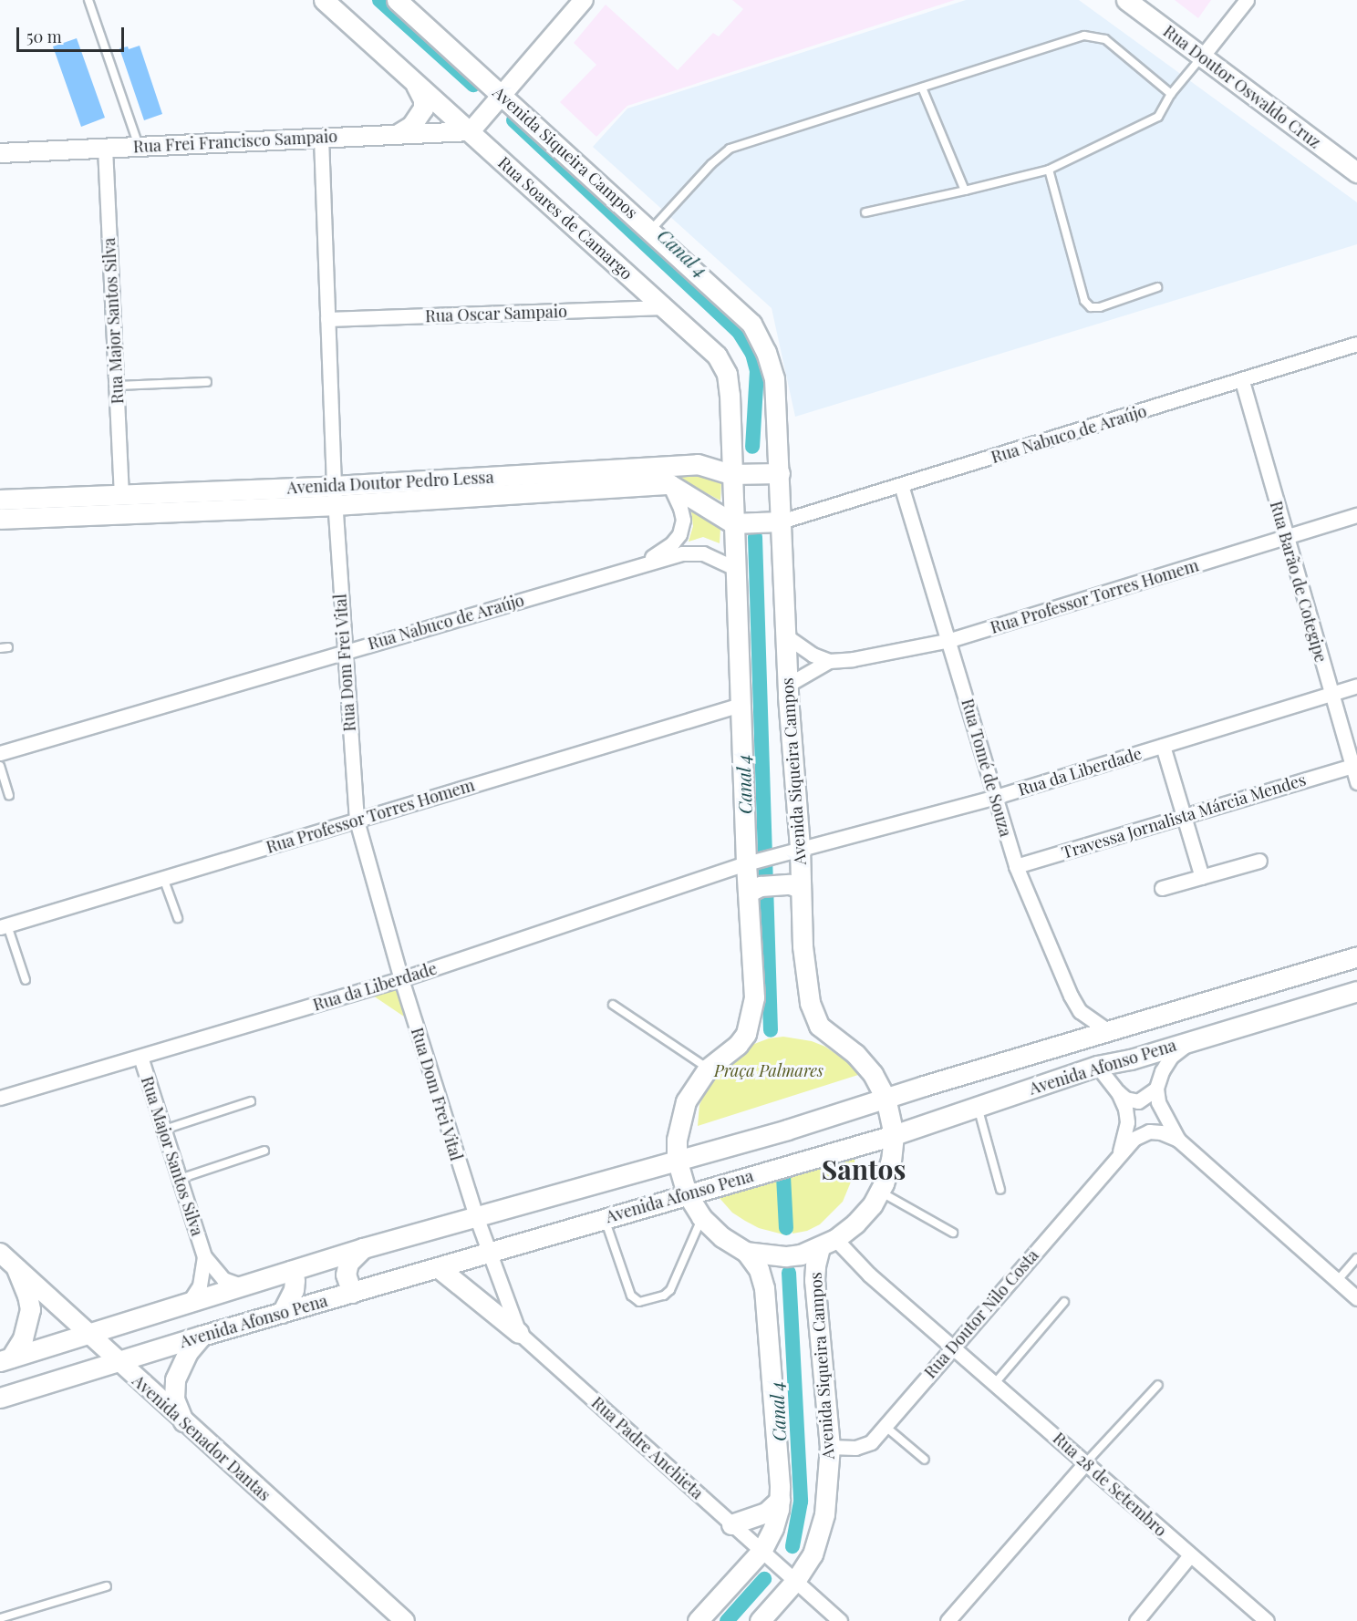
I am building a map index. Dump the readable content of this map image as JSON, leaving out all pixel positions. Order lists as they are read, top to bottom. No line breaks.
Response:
{"streets":{"main road":["Rua Doutor Oswaldo Cruz","Avenida Siqueira Campos","Rua Soares de Camargo","Avenida Doutor Pedro Lessa","Avenida Afonso Pena"],"street":["Rua Frei Francisco Sampaio","Rua Oscar Sampaio","Rua Major Santos Silva","Rua Nabuco de Araújo","Rua Barão de Cotegipe","Rua Professor Torres Homem","Rua Dom Frei Vital","Rua Tomé de Souza","Rua da Liberdade","Travessa Jornalista Márcia Mendes","Rua Doutor Nilo Costa","Avenida Senador Dantas","Rua Padre Anchieta","Rua 28 de Setembro"]},"crossings":[["Rua Frei Francisco Sampaio","Rua Soares de Camargo"],["Rua Frei Francisco Sampaio","Rua Major Santos Silva"],["Rua Frei Francisco Sampaio","Rua Dom Frei Vital"],["Avenida Siqueira Campos","Rua Nabuco de Araújo"],["Avenida Siqueira Campos","Avenida Doutor Pedro Lessa"],["Avenida Siqueira Campos","Rua Professor Torres Homem"],["Avenida Siqueira Campos","Rua da Liberdade"],["Avenida Siqueira Campos","Avenida Afonso Pena"],["Avenida Siqueira Campos","Rua Doutor Nilo Costa"],["Avenida Siqueira Campos","Rua Padre Anchieta"],["Avenida Siqueira Campos","Rua 28 de Setembro"],["Rua Soares de Camargo","Rua Oscar Sampaio"],["Rua Soares de Camargo","Avenida Doutor Pedro Lessa"],["Rua Oscar Sampaio","Rua Dom Frei Vital"],["Rua Major Santos Silva","Avenida Doutor Pedro Lessa"],["Rua Major Santos Silva","Rua da Liberdade"],["Rua Major Santos Silva","Avenida Afonso Pena"],["Rua Nabuco de Araújo","Rua Barão de Cotegipe"],["Rua Nabuco de Araújo","Rua Dom Frei Vital"],["Rua Nabuco de Araújo","Rua Tomé de Souza"],["Avenida Doutor Pedro Lessa","Rua Dom Frei Vital"],["Rua Barão de Cotegipe","Rua Professor Torres Homem"],["Rua Barão de Cotegipe","Rua da Liberdade"],["Rua Barão de Cotegipe","Travessa Jornalista Márcia Mendes"],["Rua Professor Torres Homem","Rua Dom Frei Vital"],["Rua Professor Torres Homem","Rua Tomé de Souza"],["Rua Dom Frei Vital","Rua da Liberdade"],["Rua Dom Frei Vital","Avenida Afonso Pena"],["Rua Dom Frei Vital","Rua Padre Anchieta"],["Rua Tomé de Souza","Rua da Liberdade"],["Rua Tomé de Souza","Travessa Jornalista Márcia Mendes"],["Rua Tomé de Souza","Avenida Afonso Pena"],["Avenida Afonso Pena","Avenida Senador Dantas"],["Avenida Afonso Pena","Rua Padre Anchieta"],["Rua Doutor Nilo Costa","Rua 28 de Setembro"]],"districts":["Santos"],"water":["Canal 4"],"parks":["Praça Palmares"],"scale_bar":"50 m"}
